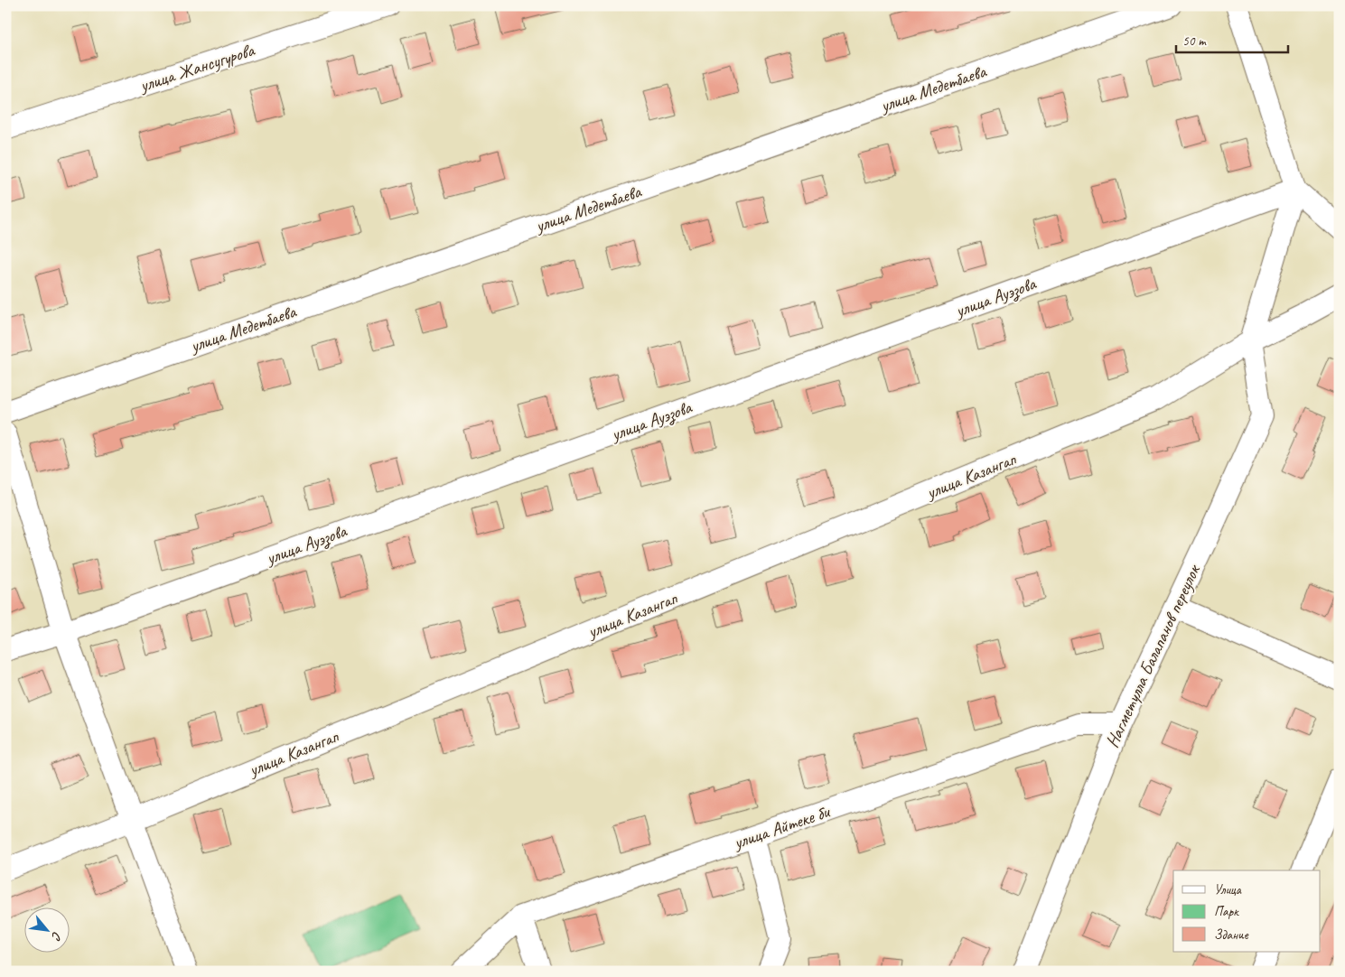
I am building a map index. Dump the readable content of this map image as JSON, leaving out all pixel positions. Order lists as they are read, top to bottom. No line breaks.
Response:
{"streets":{"street":["улица Жансугурова","улица Медетбаева","улица Ауэзова","улица Казангап","Нагметулла Балапанов переулок","улица Айтеке би"]},"crossings":[["улица Казангап","Нагметулла Балапанов переулок"],["Нагметулла Балапанов переулок","улица Айтеке би"]],"legend":["Улица","Парк","Здание"],"scale_bar":"50 m","north":"bottom right"}
